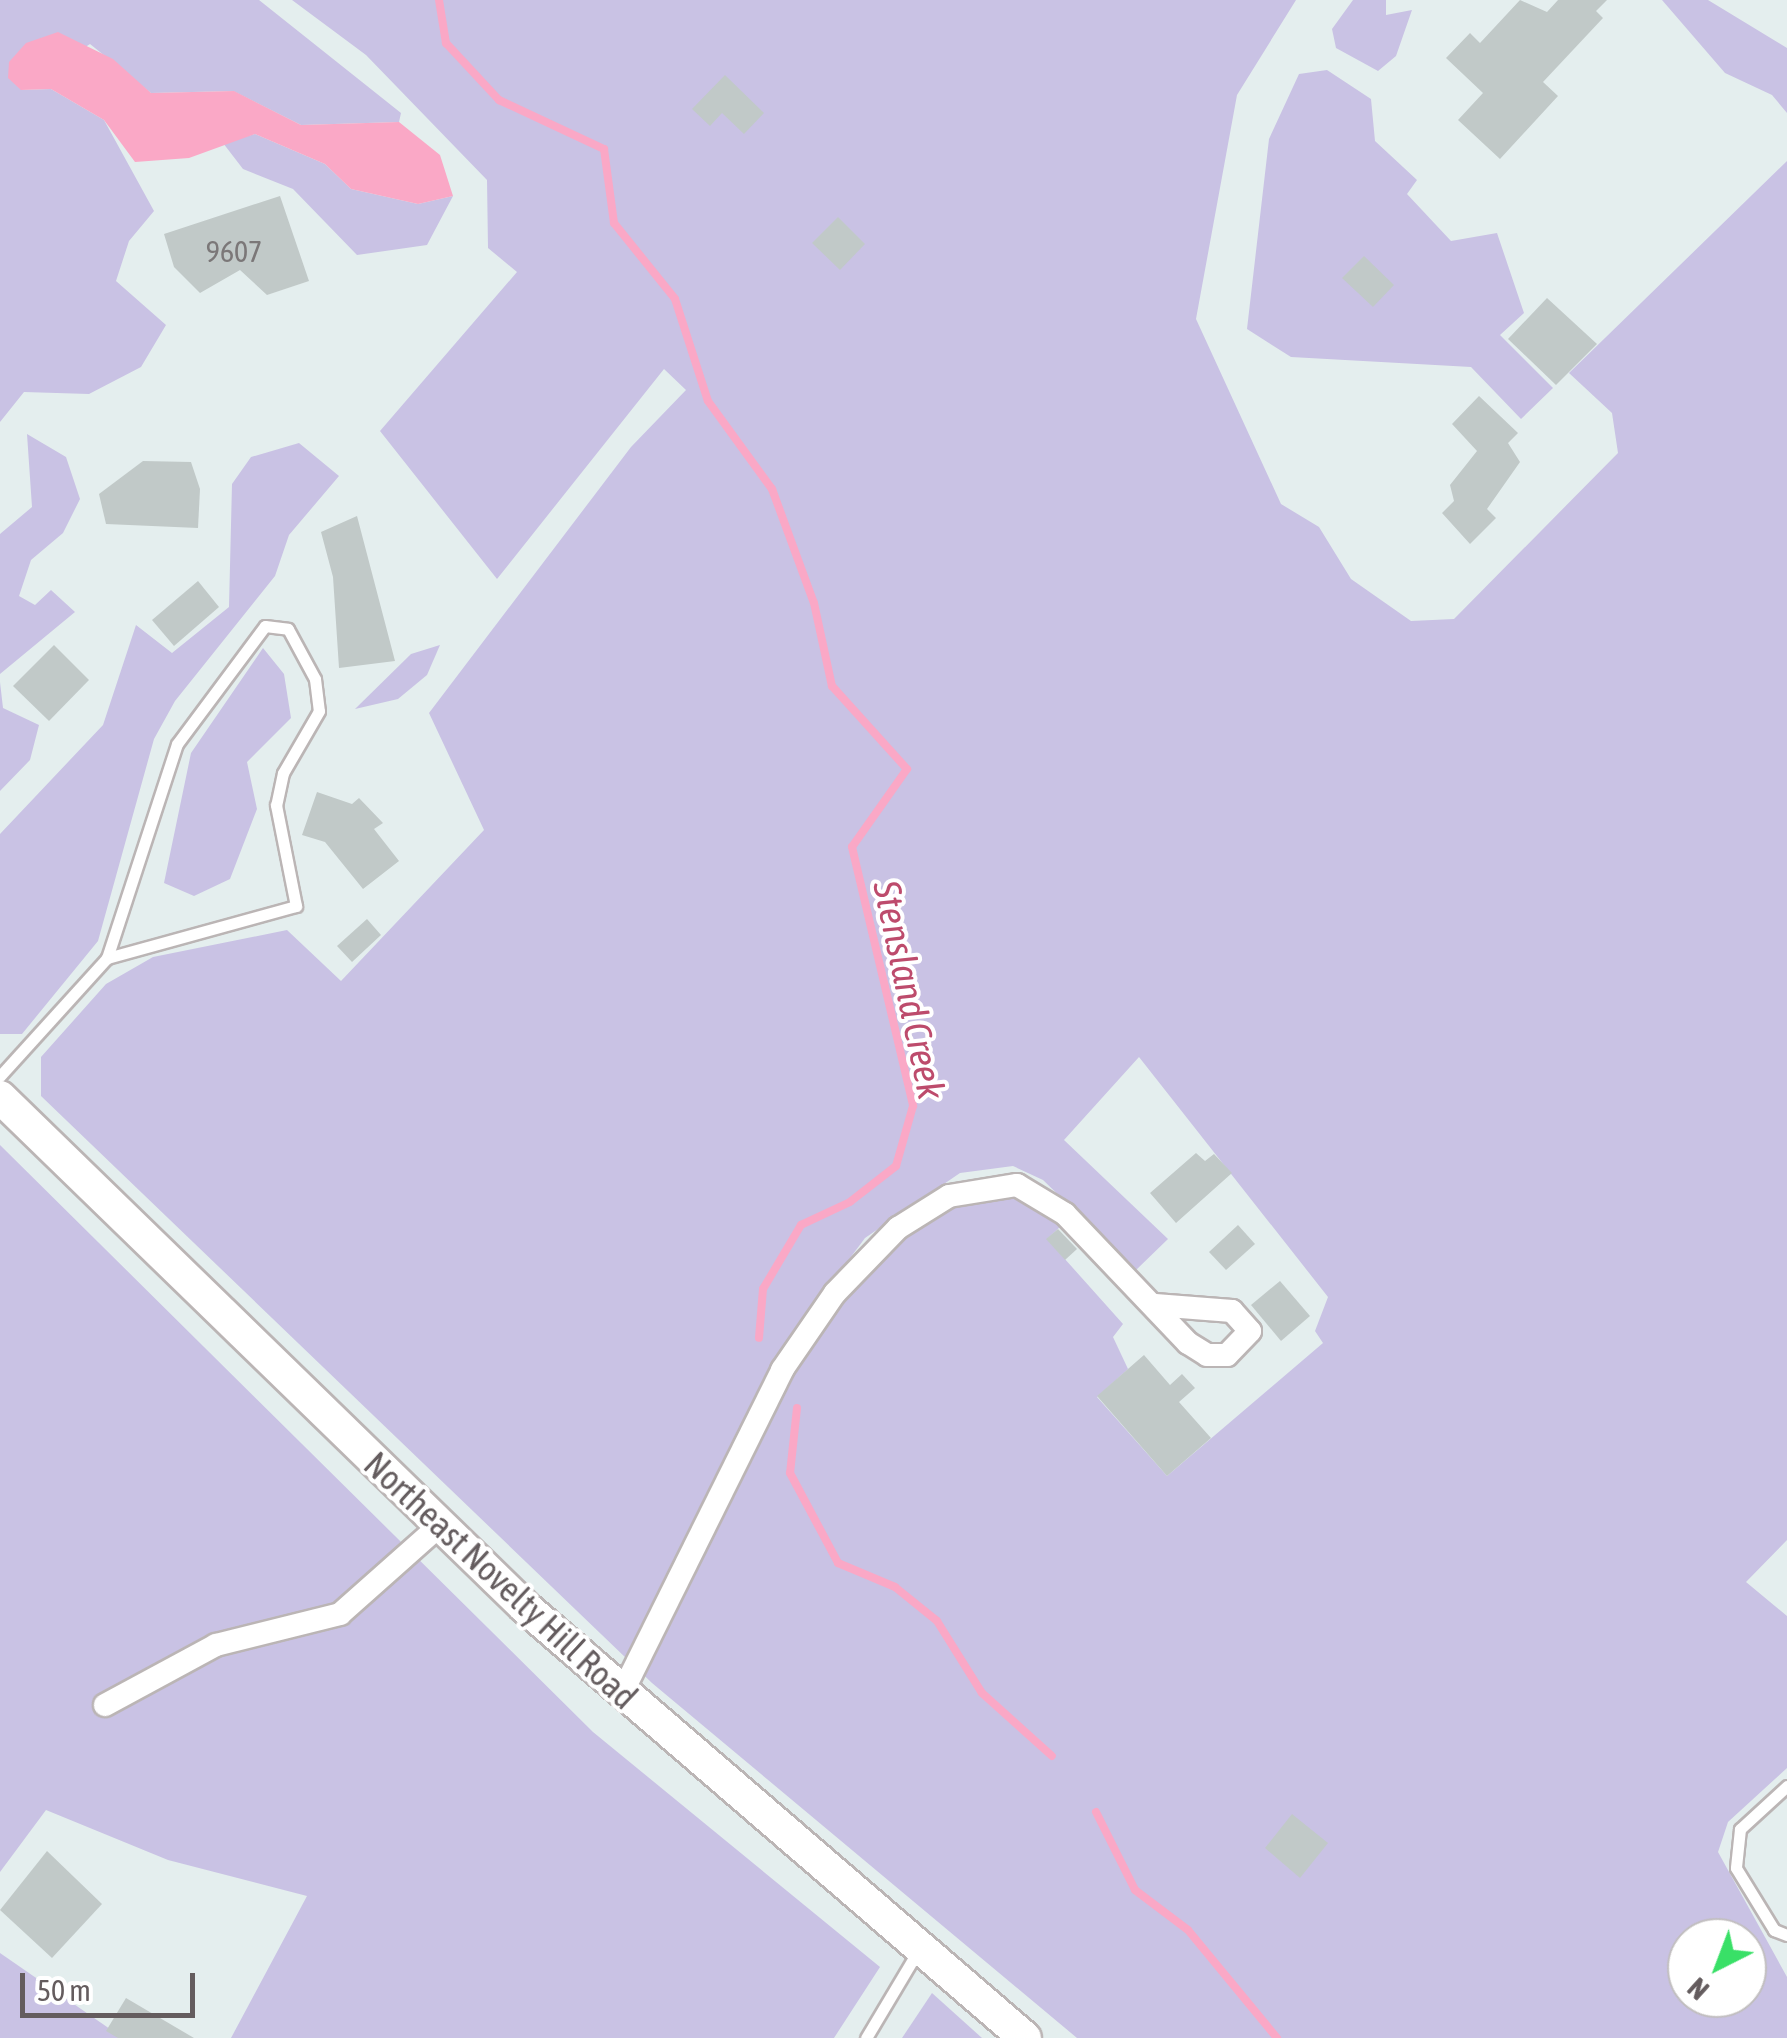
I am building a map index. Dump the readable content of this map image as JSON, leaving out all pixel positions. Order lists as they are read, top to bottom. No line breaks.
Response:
{"streets":{"main road":["Northeast Novelty Hill Road"]},"water":["Stensland Creek"],"house_numbers":["9607"],"scale_bar":"50 m","north":"bottom left"}
